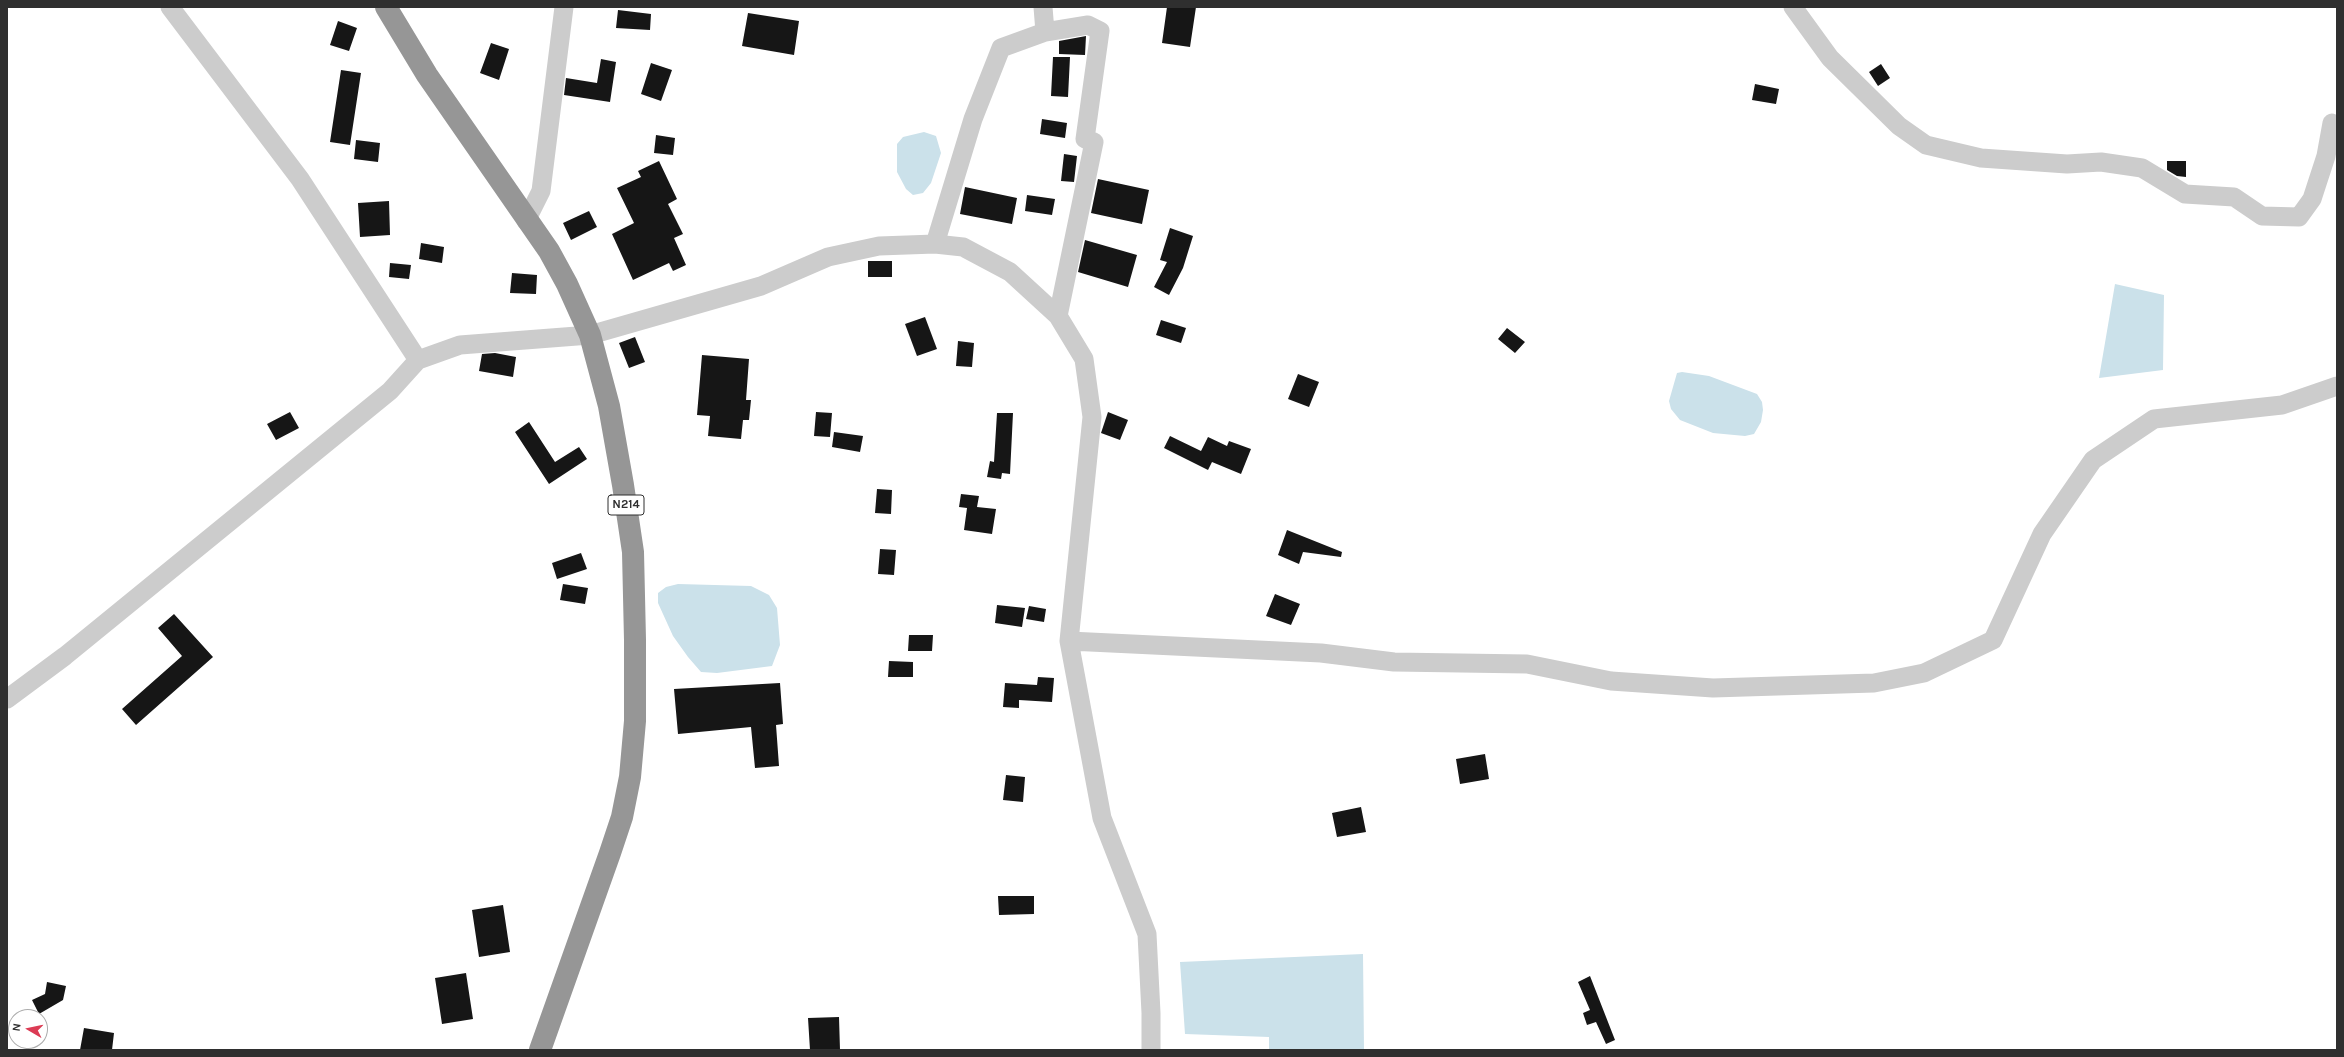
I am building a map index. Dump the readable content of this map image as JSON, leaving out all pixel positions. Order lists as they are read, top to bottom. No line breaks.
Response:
{"streets":{"highway":["N214"]},"north":"left"}
